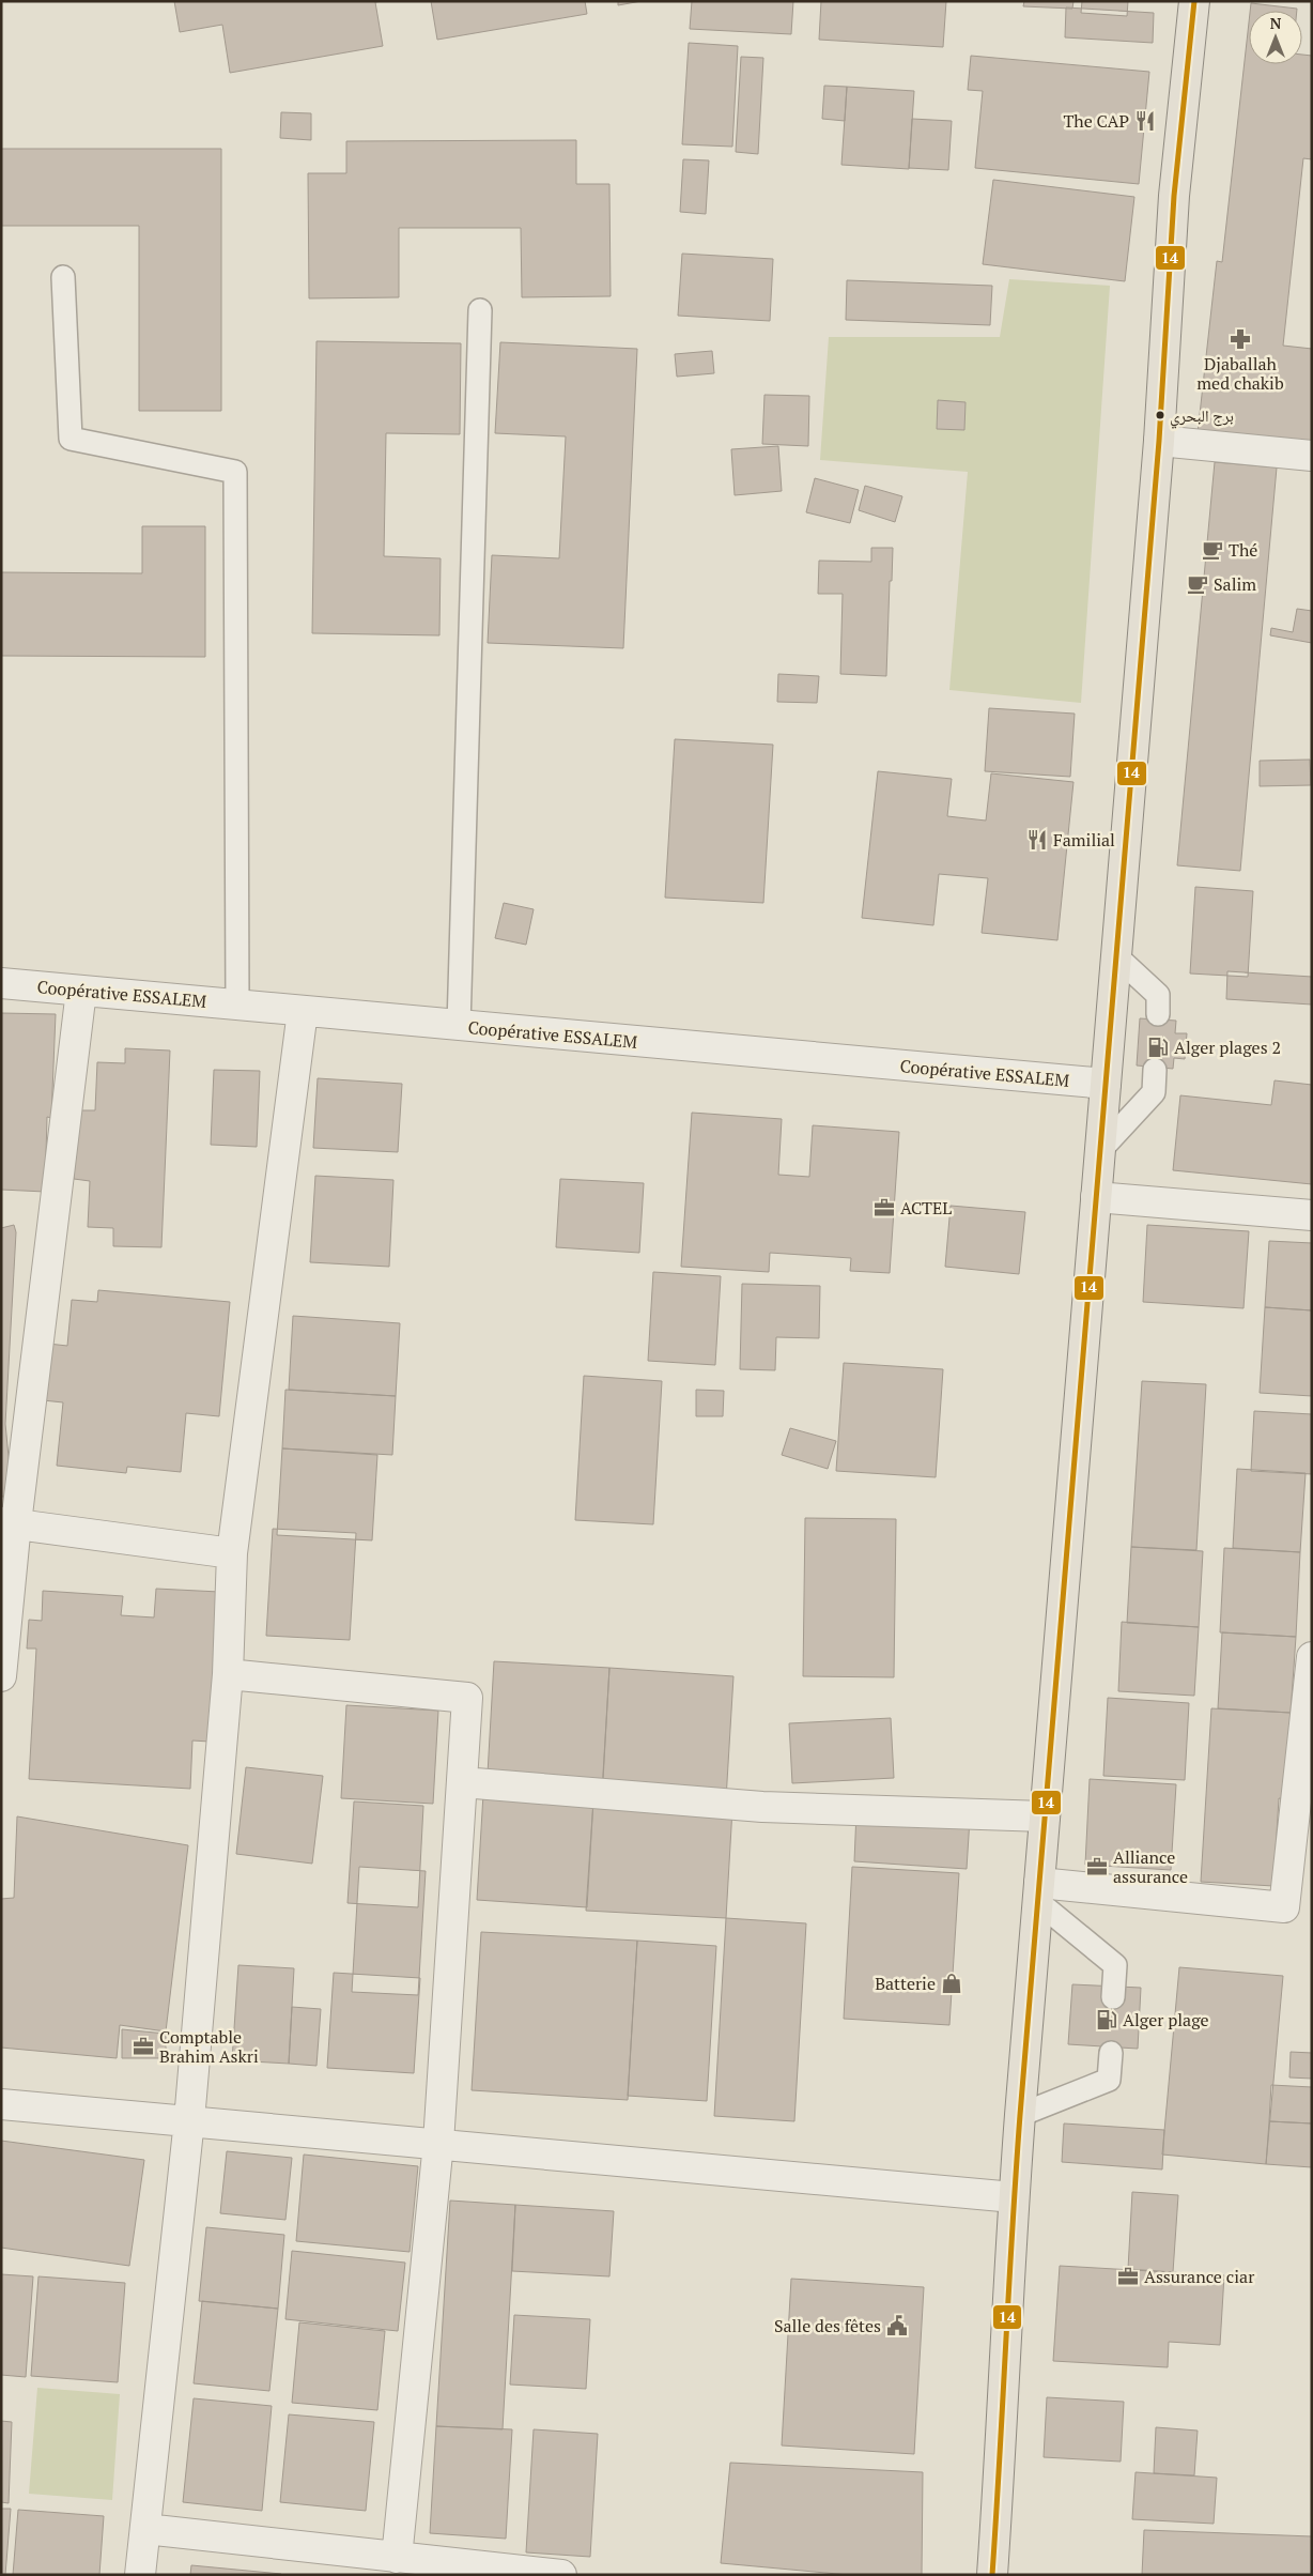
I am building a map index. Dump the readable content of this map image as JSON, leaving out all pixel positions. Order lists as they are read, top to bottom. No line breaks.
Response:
{"streets":{"street":["Coopérative ESSALEM"]},"places":{"restaurant":["The CAP","Familial"],"pharmacy":["Djaballah med chakib"],"other":["برج البحري"],"cafe":["Thé","Salim"],"fuel station":["Alger plages 2","Alger plage"],"office":["ACTEL","Alliance assurance","Comptable Brahim Askri","Assurance ciar"],"shop":["Batterie"],"public building":["Salle des fêtes"]},"lines":["transit line 14"],"north":"top"}
